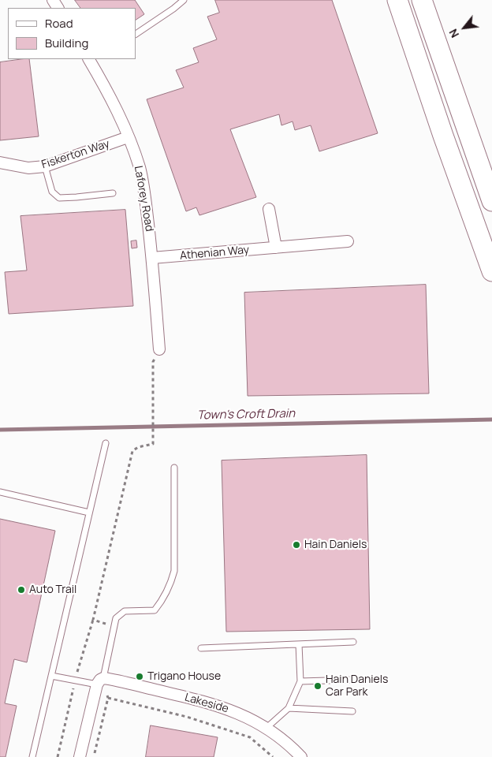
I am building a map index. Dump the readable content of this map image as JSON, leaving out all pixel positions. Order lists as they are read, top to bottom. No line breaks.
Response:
{"streets":{"street":["Fiskerton Way","Laforey Road","Athenian Way","Lakeside"]},"crossings":[["Fiskerton Way","Laforey Road"],["Laforey Road","Athenian Way"]],"water":["Town's Croft Drain"],"places":["Hain Daniels","Auto Trail","Trigano House","Hain Daniels Car Park"],"legend":["Road","Building"],"north":"bottom left"}
